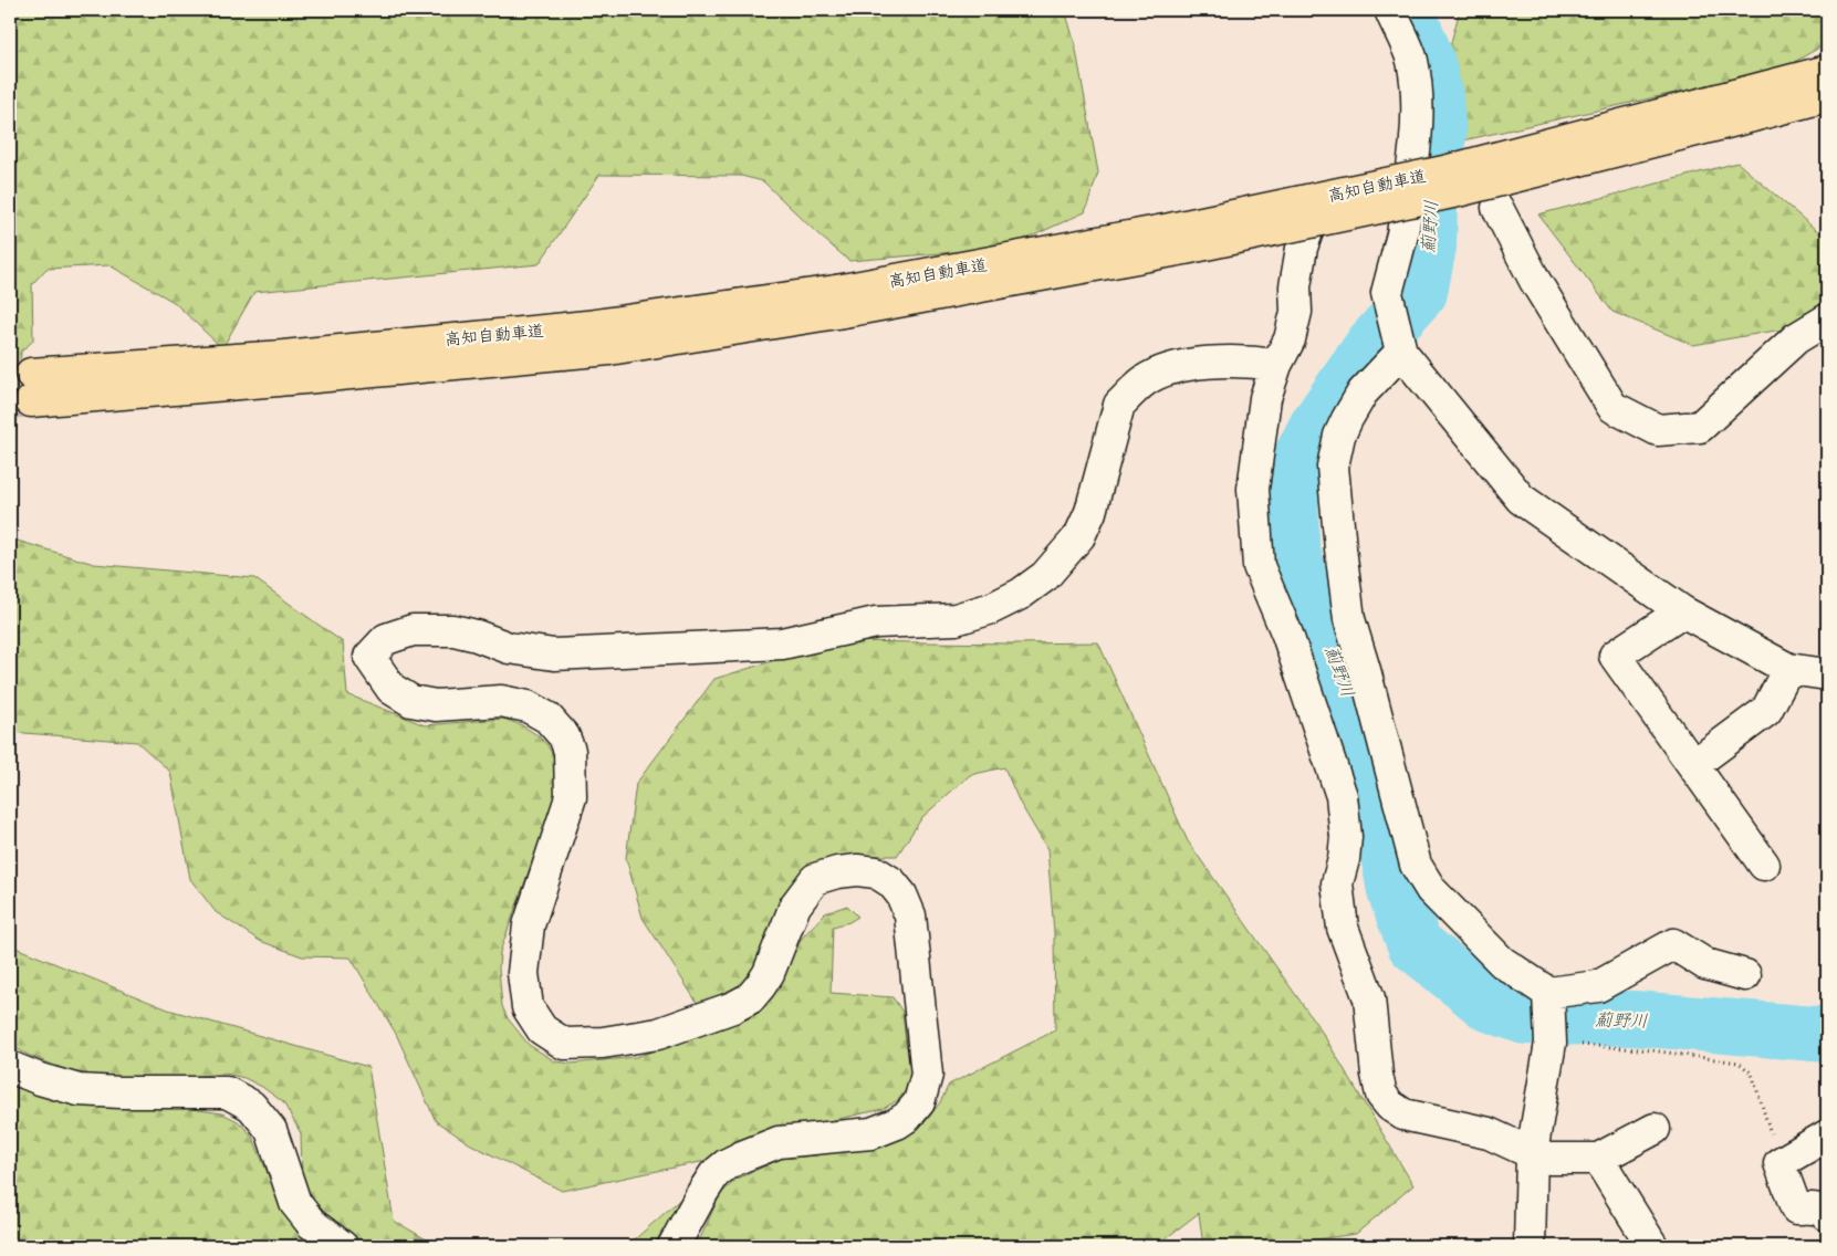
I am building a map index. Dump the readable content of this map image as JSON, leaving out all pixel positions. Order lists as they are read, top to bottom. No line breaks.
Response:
{"streets":{"highway":["高知自動車道"]},"water":["薊野川"]}
